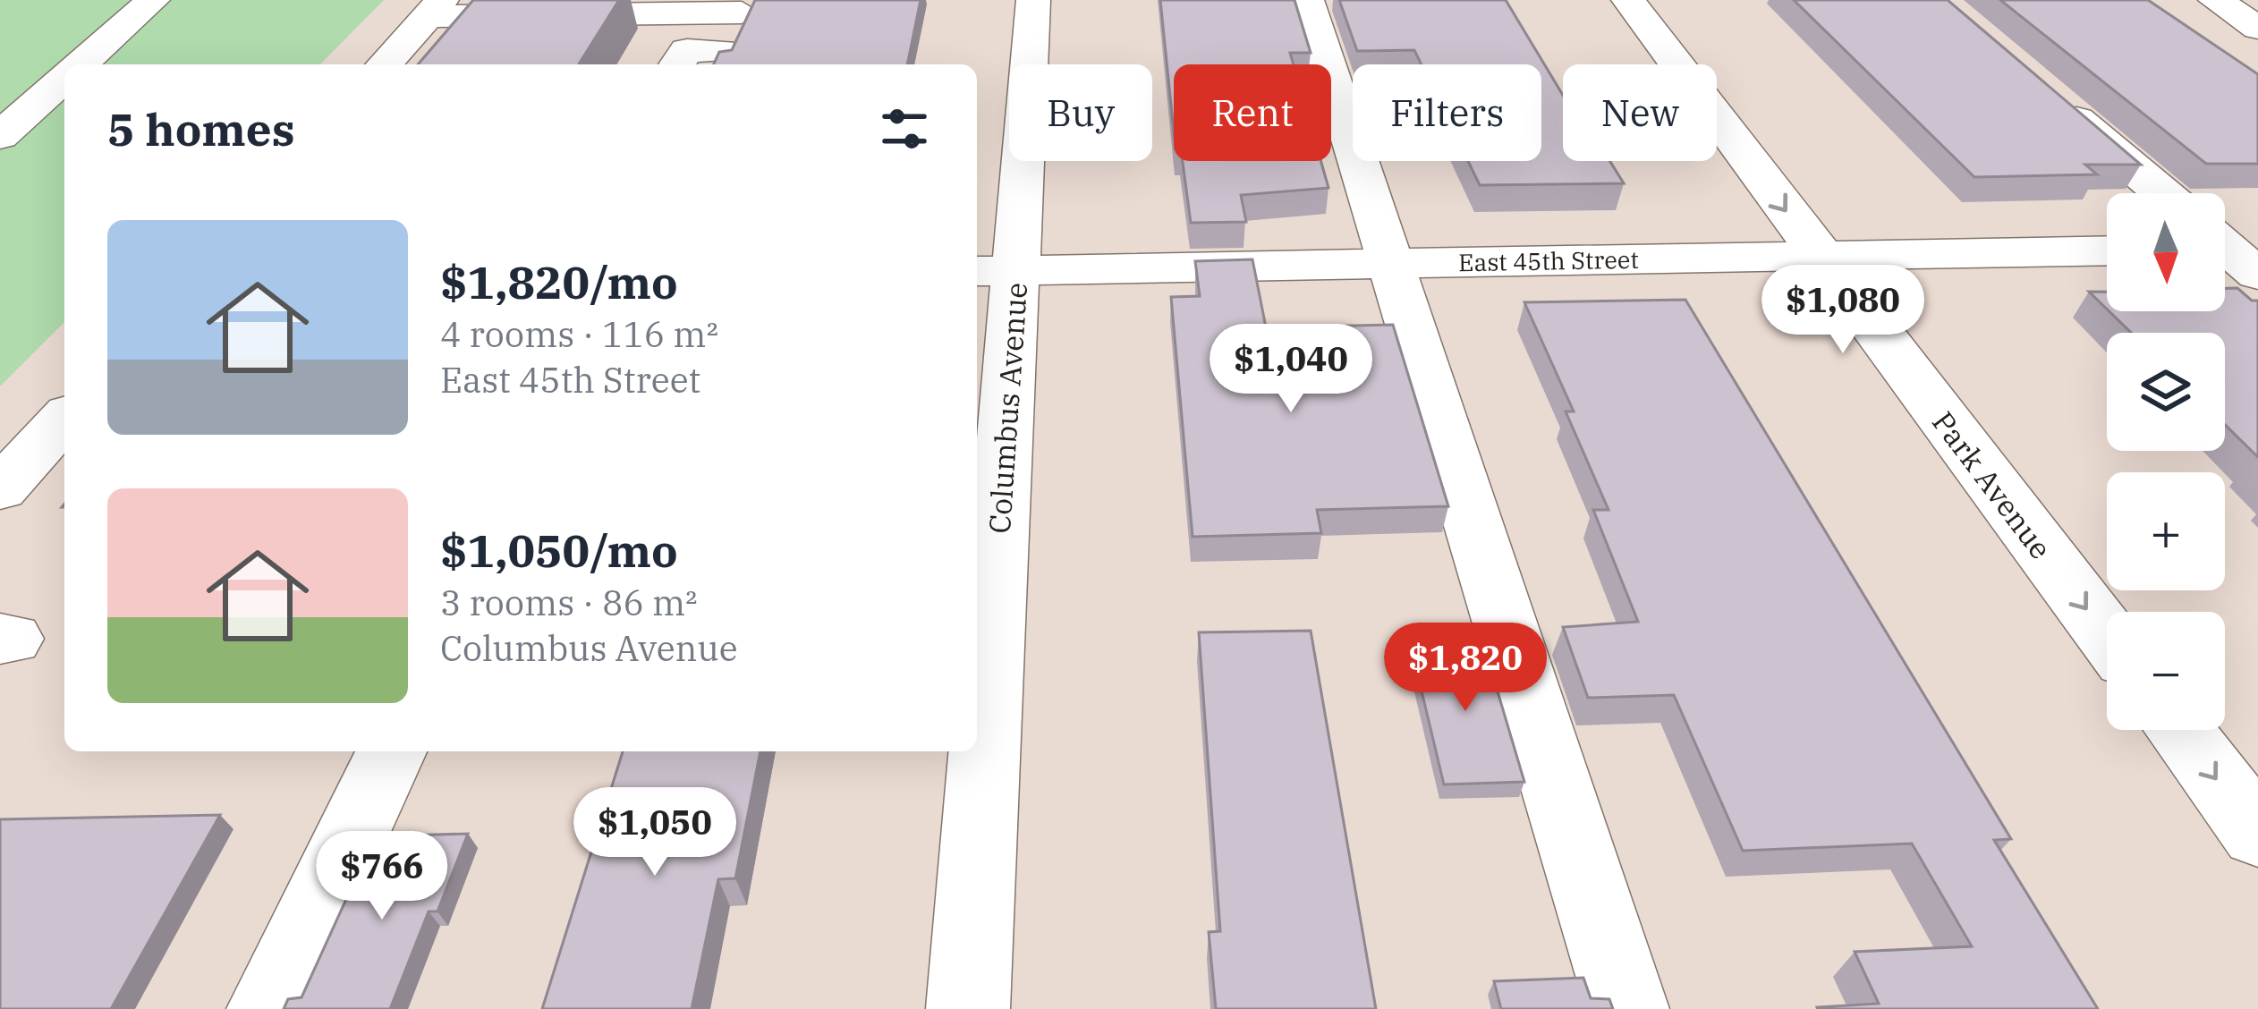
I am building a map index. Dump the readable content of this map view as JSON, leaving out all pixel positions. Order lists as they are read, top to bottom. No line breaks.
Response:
{"streets":{"street":["East 45th Street","Columbus Avenue","Park Avenue"]},"crossings":[["East 45th Street","Columbus Avenue"],["East 45th Street","Park Avenue"]],"north":"bottom","page":{"chip":["Buy","Rent","Filters","New"],"heading":"5 homes","map_buttons":["+","−"],"list":[{"name":"$1,820/mo","note":"4 rooms · 116 m² · East 45th Street"},{"name":"$1,050/mo","note":"3 rooms · 86 m² · Columbus Avenue"}],"price":["$1,080","$1,040","$1,820","$1,050","$766"]}}
